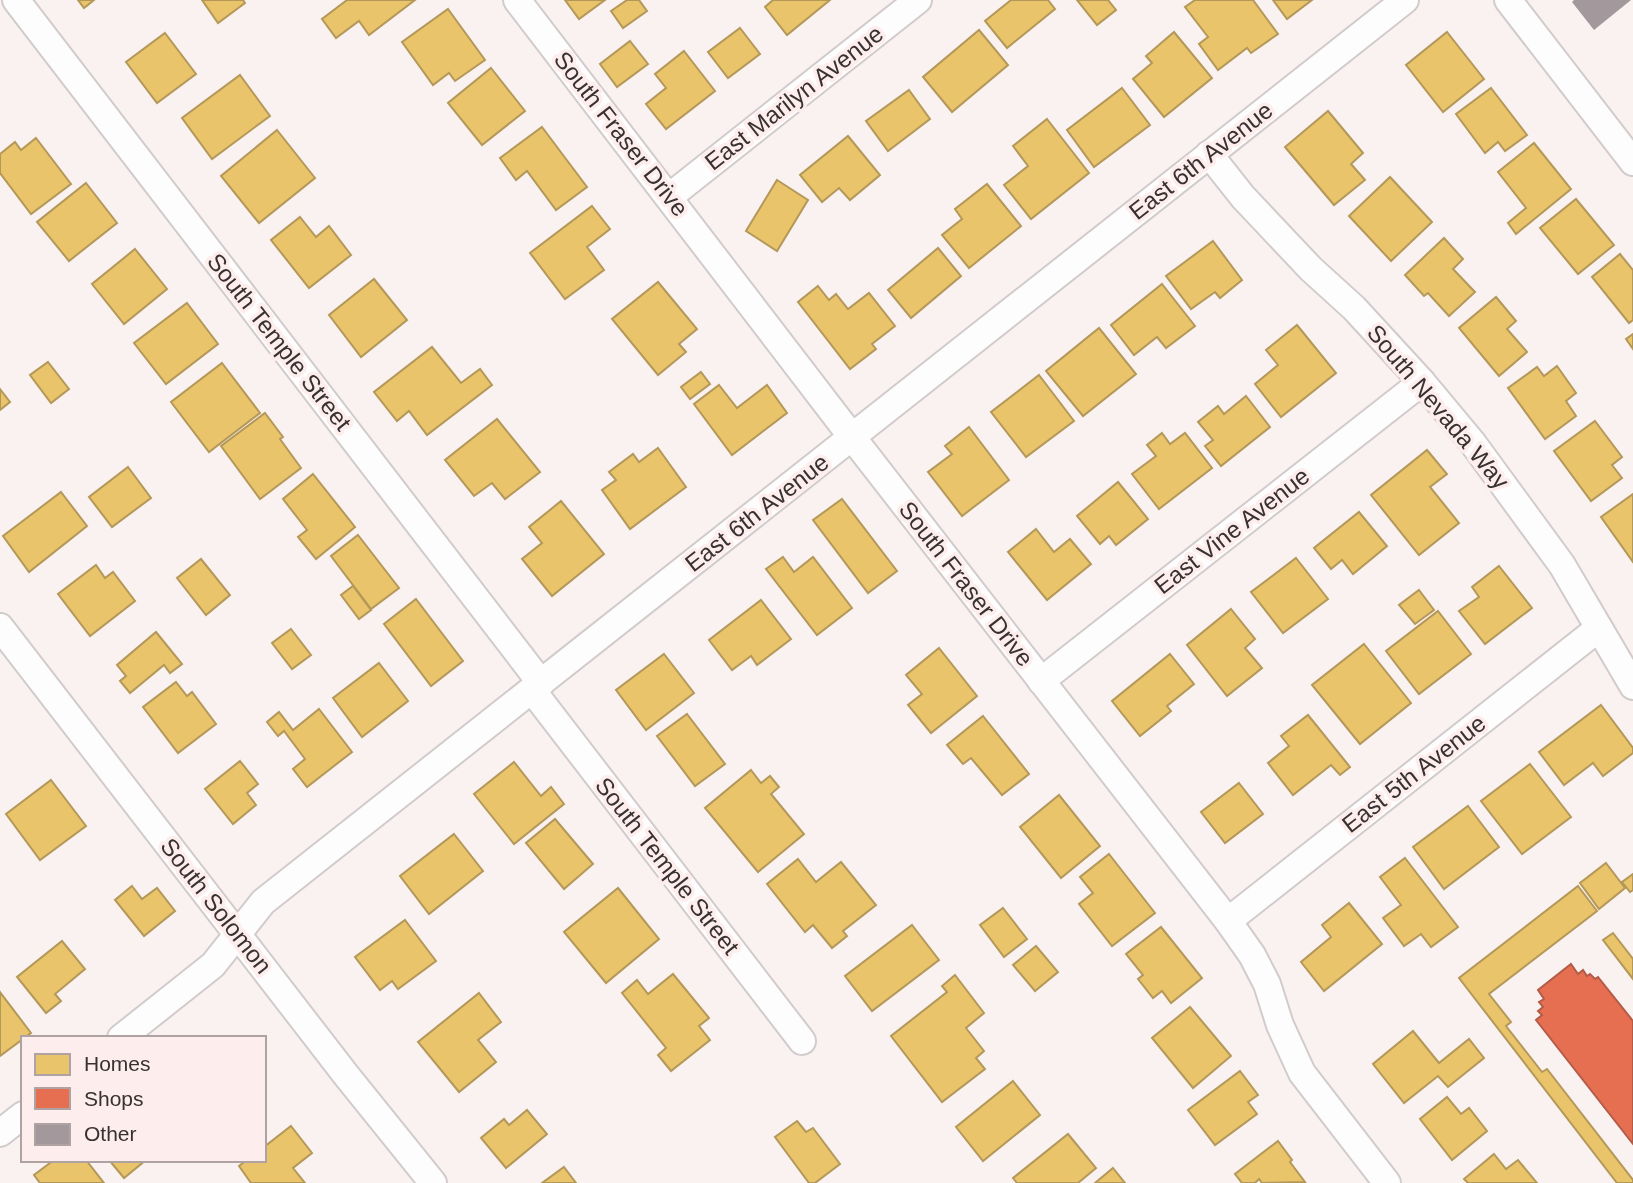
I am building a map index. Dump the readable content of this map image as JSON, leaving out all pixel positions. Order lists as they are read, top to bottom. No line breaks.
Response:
{"streets":{"street":["East Marilyn Avenue","South Fraser Drive","East 6th Avenue","South Temple Street","South Nevada Way","East Vine Avenue","East 5th Avenue","South Solomon"]},"crossings":[["East Marilyn Avenue","South Fraser Drive"],["South Fraser Drive","East 6th Avenue"],["South Fraser Drive","East Vine Avenue"],["South Fraser Drive","East 5th Avenue"],["East 6th Avenue","South Temple Street"],["East 6th Avenue","South Nevada Way"],["East 6th Avenue","South Solomon"],["South Nevada Way","East Vine Avenue"],["South Nevada Way","East 5th Avenue"]],"legend":["Homes","Shops","Other"]}
